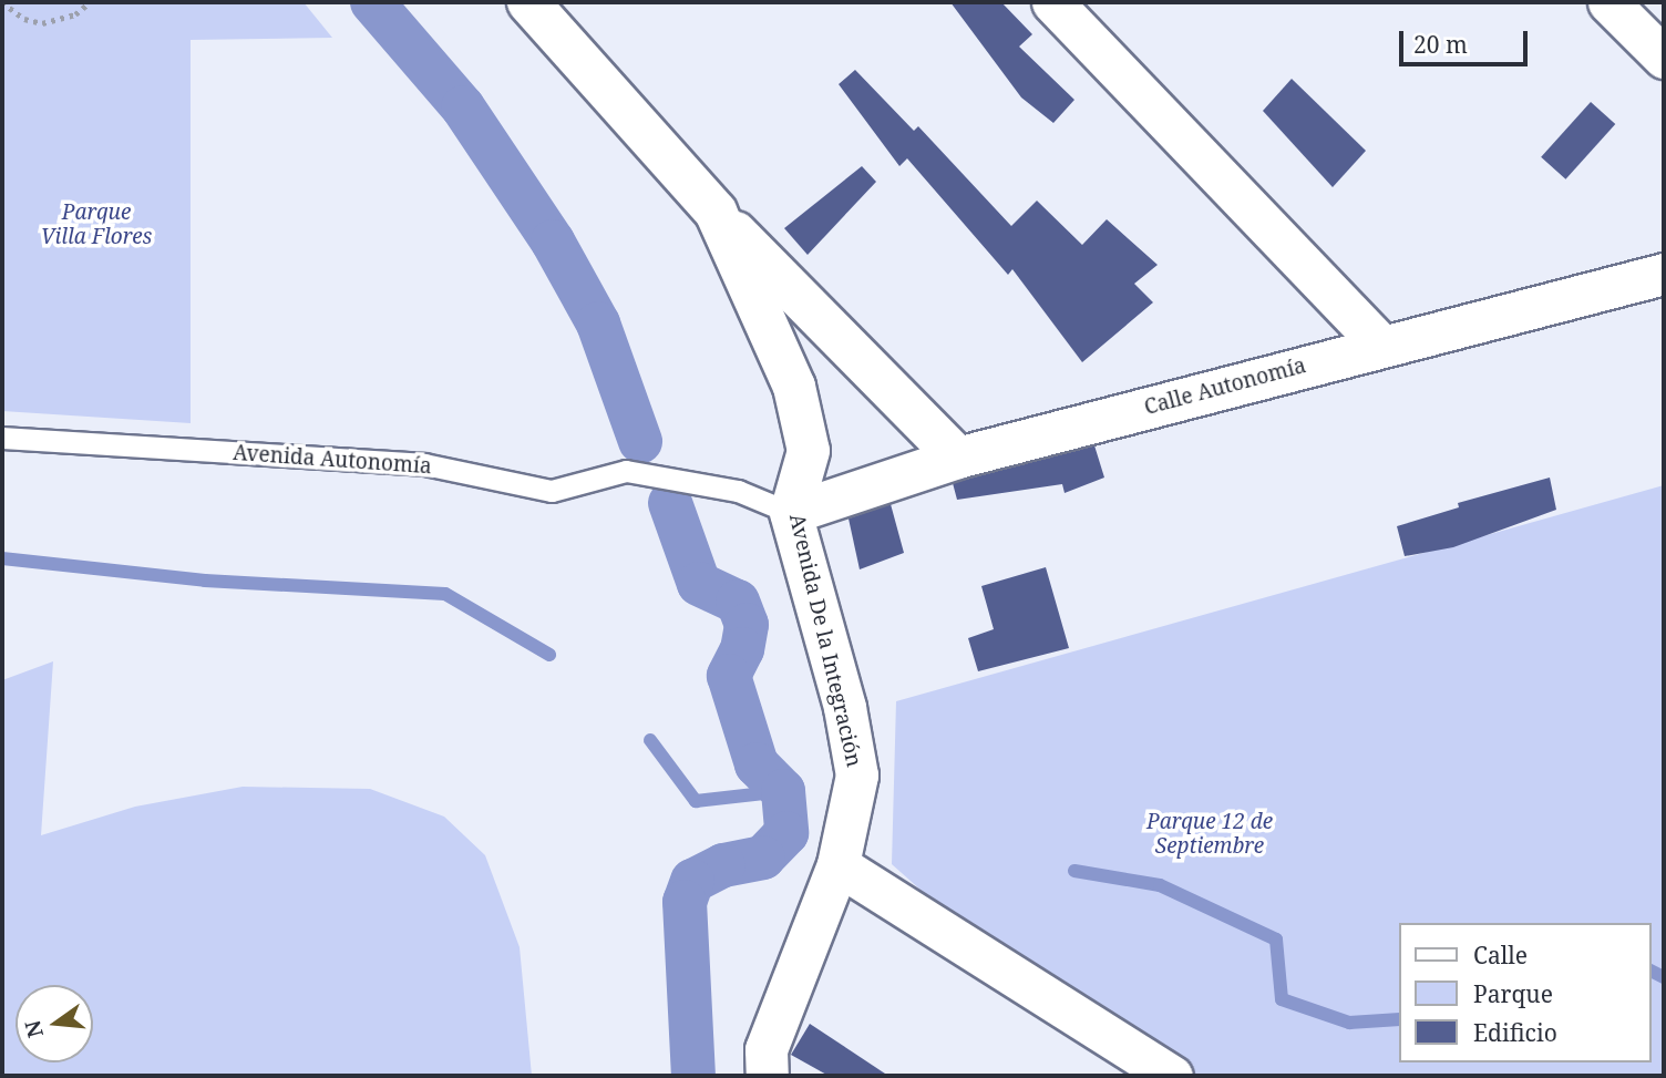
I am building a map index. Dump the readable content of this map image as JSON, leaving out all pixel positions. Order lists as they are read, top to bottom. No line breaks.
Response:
{"streets":{"street":["Calle Autonomía","Avenida De la Integración"],"lane":["Avenida Autonomía"]},"crossings":[["Calle Autonomía","Avenida Autonomía"],["Calle Autonomía","Avenida De la Integración"],["Avenida Autonomía","Avenida De la Integración"]],"parks":["Parque Villa Flores","Parque 12 de Septiembre"],"legend":["Calle","Parque","Edificio"],"scale_bar":"20 m","north":"left"}
